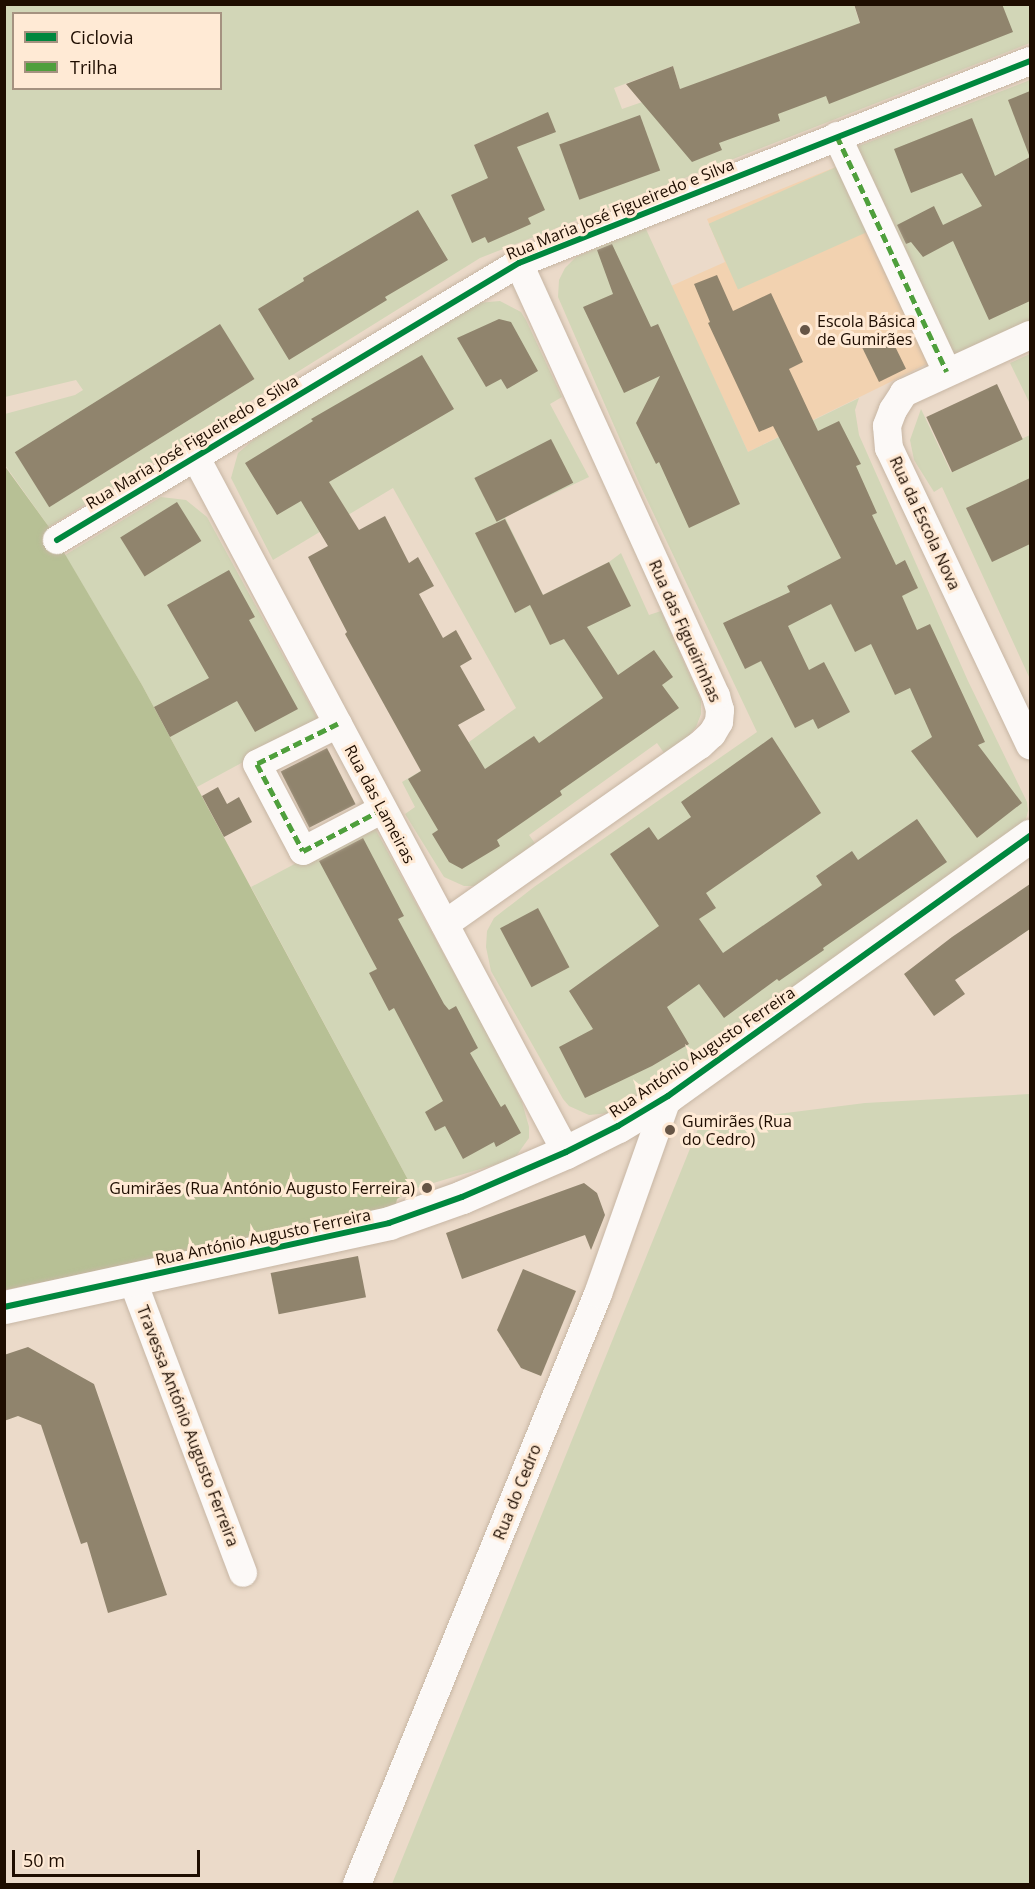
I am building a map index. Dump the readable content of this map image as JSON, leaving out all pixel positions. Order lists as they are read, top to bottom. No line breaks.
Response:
{"streets":{"street":["Rua Maria José Figueiredo e Silva","Rua da Escola Nova","Rua das Figueirinhas","Rua das Lameiras","Rua António Augusto Ferreira","Travessa António Augusto Ferreira","Rua do Cedro"]},"crossings":[["Rua Maria José Figueiredo e Silva","Rua das Figueirinhas"],["Rua Maria José Figueiredo e Silva","Rua das Lameiras"],["Rua das Figueirinhas","Rua das Lameiras"],["Rua das Lameiras","Rua António Augusto Ferreira"],["Rua António Augusto Ferreira","Travessa António Augusto Ferreira"],["Rua António Augusto Ferreira","Rua do Cedro"]],"places":["Escola Básica de Gumirães","Gumirães (Rua do Cedro)","Gumirães (Rua António Augusto Ferreira)"],"legend":["Ciclovia","Trilha"],"scale_bar":"50 m"}
